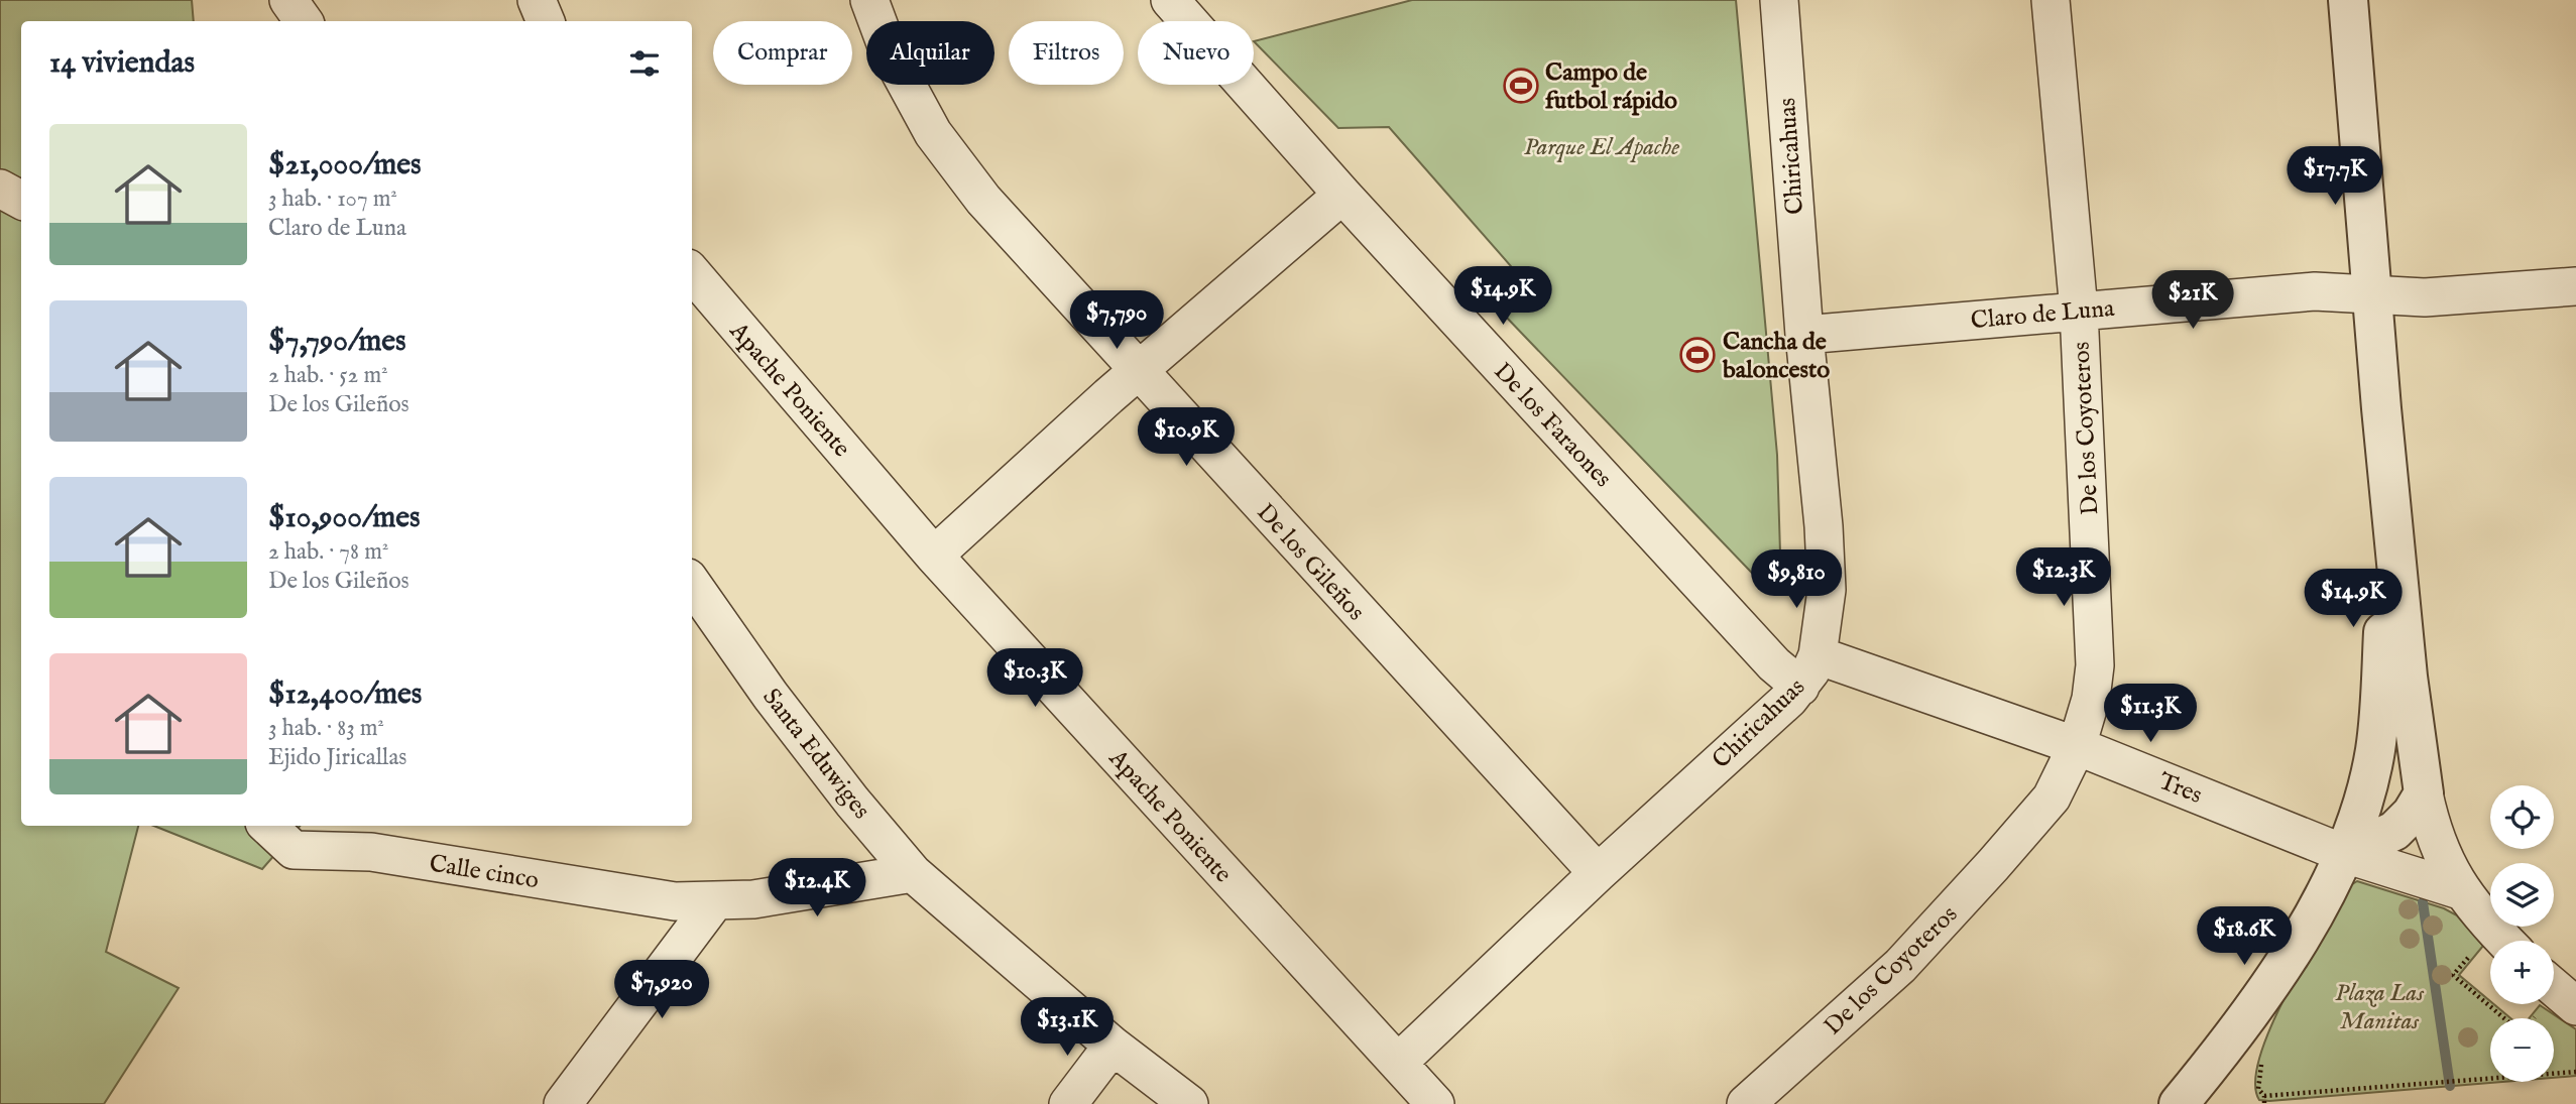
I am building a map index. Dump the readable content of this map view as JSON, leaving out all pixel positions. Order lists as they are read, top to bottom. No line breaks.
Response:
{"streets":{"street":["Chiricahuas","Claro de Luna","Apache Poniente","De los Faraones","De los Coyoteros","De los Gileños","Santa Eduwiges","Tres","Calle cinco"]},"crossings":[["Chiricahuas","Claro de Luna"],["Chiricahuas","Apache Poniente"],["Chiricahuas","De los Faraones"],["Chiricahuas","De los Gileños"],["Chiricahuas","Tres"],["Claro de Luna","De los Coyoteros"],["De los Faraones","Tres"],["De los Coyoteros","Tres"],["Santa Eduwiges","Calle cinco"]],"parks":["Parque El Apache","Plaza Las Manitas"],"places":{"sports":["Campo de futbol rápido","Cancha de baloncesto"]},"page":{"chip":["Comprar","Alquilar","Filtros","Nuevo"],"heading":"14 viviendas","list":[{"name":"$21,000/mes","note":"3 hab. · 107 m² · Claro de Luna"},{"name":"$7,790/mes","note":"2 hab. · 52 m² · De los Gileños"},{"name":"$10,900/mes","note":"2 hab. · 78 m² · De los Gileños"},{"name":"$12,400/mes","note":"3 hab. · 83 m² · Ejido Jiricallas"}],"price":["$17.7K","$14.9K","$21K","$7,790","$10.9K","$12.3K","$9,810","$14.9K","$10.3K","$11.3K","$12.4K","$18.6K","$7,920","$13.1K"],"map_buttons":["+","−"]}}
